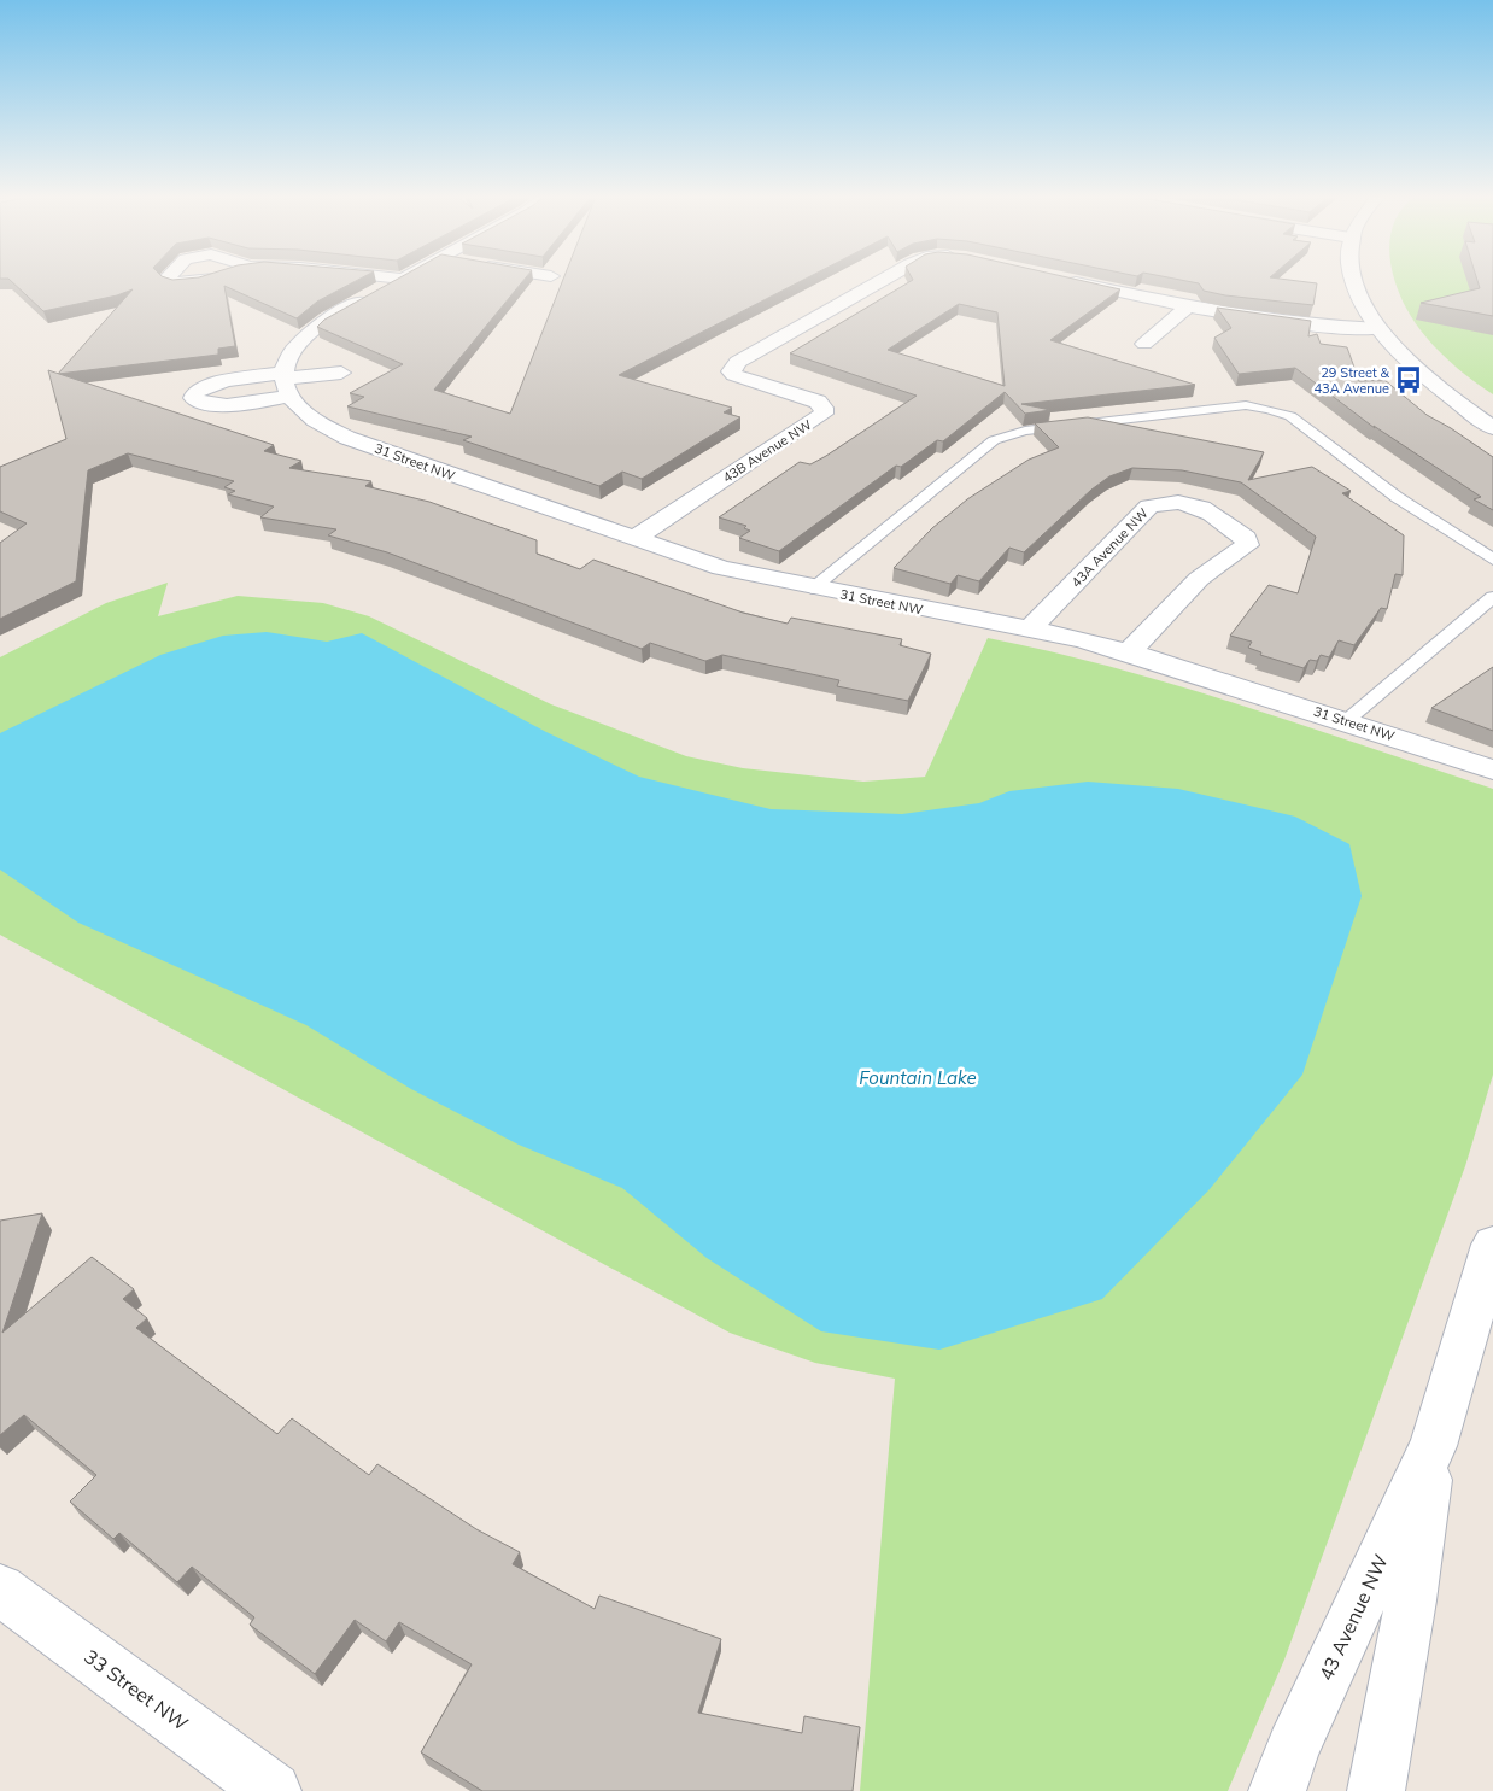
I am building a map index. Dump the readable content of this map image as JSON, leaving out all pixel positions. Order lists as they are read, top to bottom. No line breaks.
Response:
{"streets":{"street":["43B Avenue NW","31 Street NW","43A Avenue NW","43 Avenue NW","33 Street NW"]},"crossings":[["43B Avenue NW","31 Street NW"],["31 Street NW","43A Avenue NW"]],"water":["Fountain Lake"],"places":{"bus stop":["29 Street & 43A Avenue"]}}
